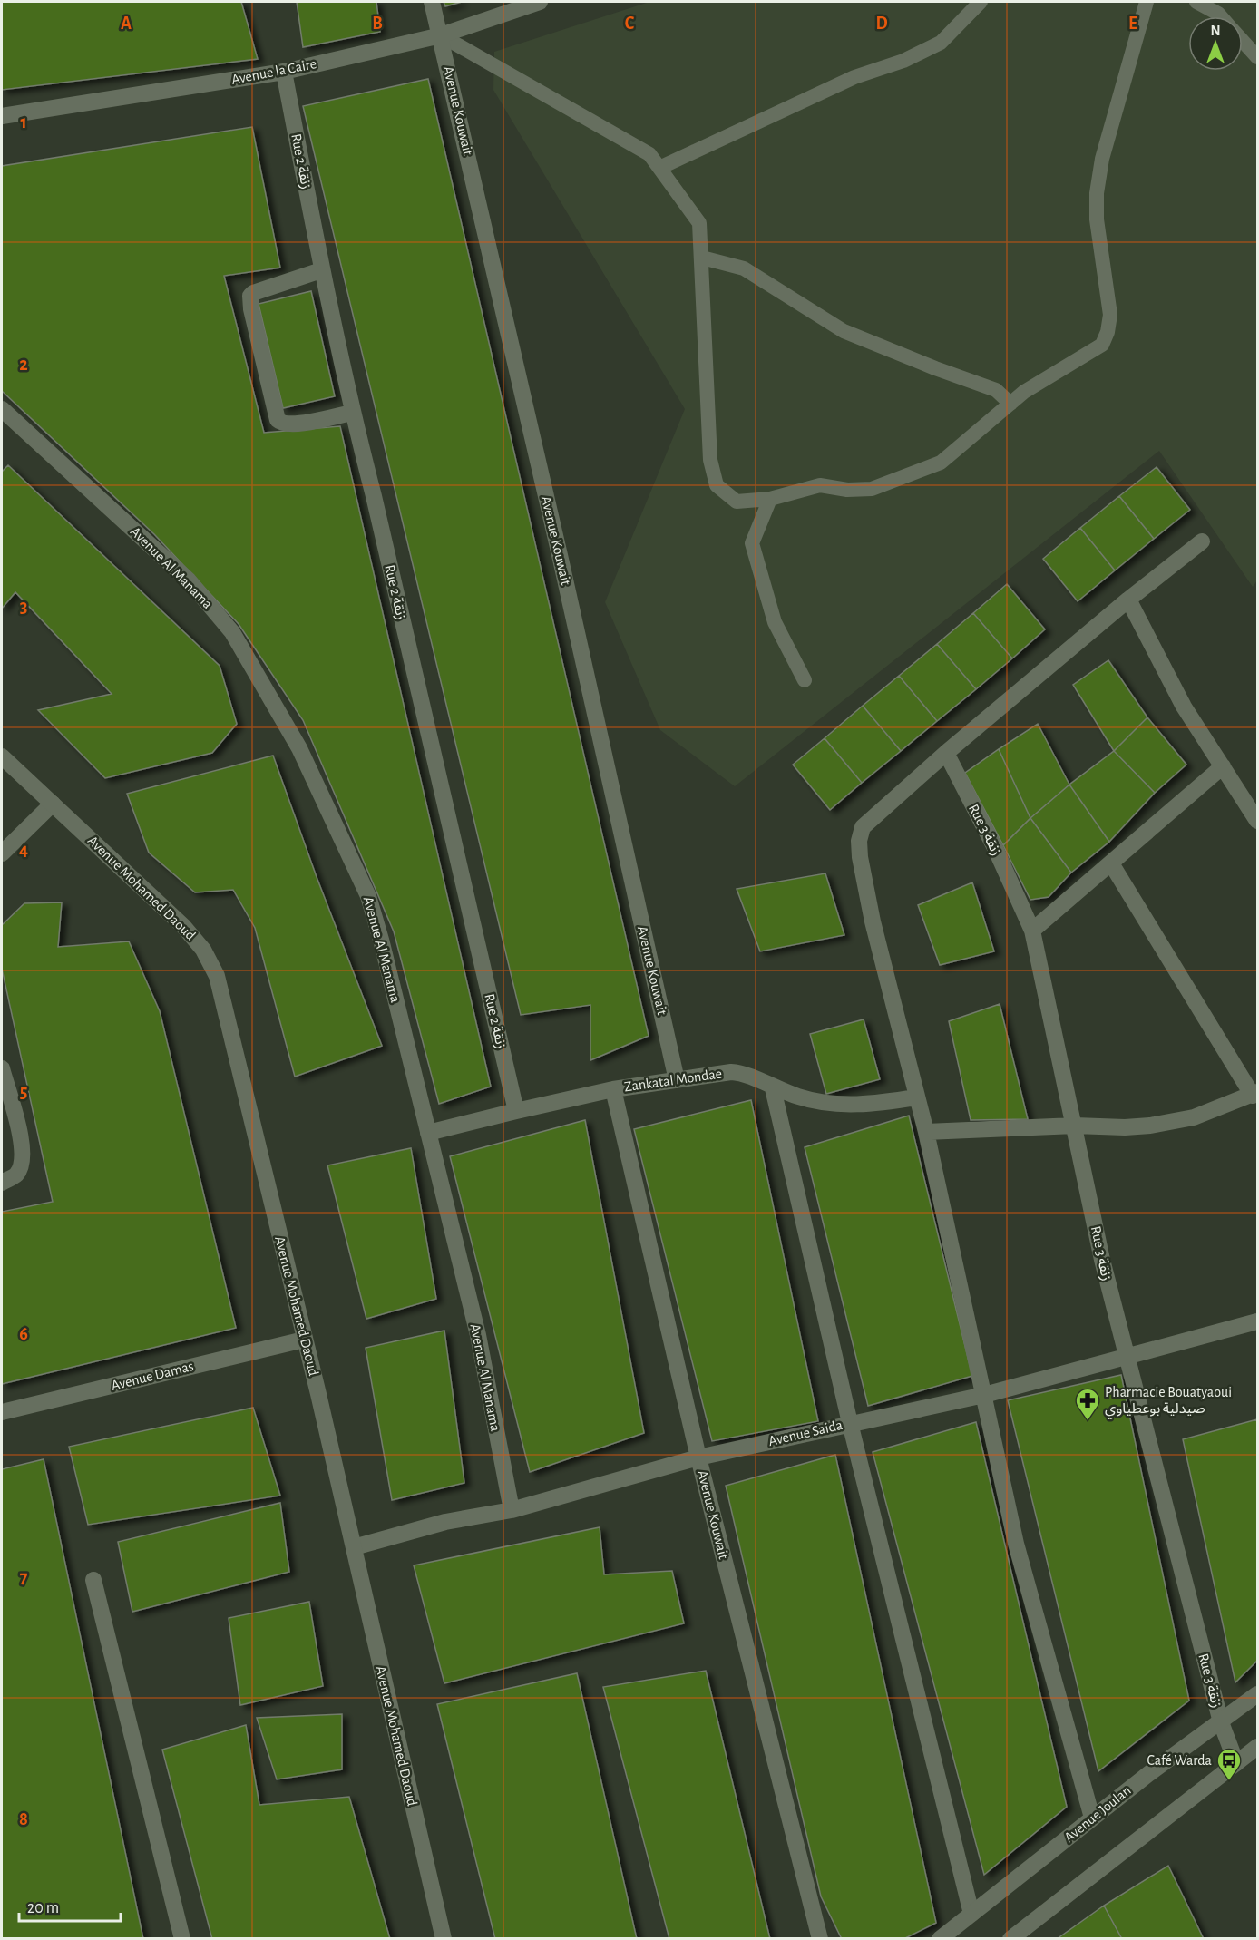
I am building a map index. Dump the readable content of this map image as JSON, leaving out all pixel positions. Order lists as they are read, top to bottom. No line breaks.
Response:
{"streets":{"street":["Avenue la Caire","Avenue Kouwait","Rue 2 زنقة","Avenue Al Manama","Rue 3 زنقة","Avenue Mohamed Daoud","Zankatal Mondae","Avenue Damas","Avenue Saida","Avenue Joulan"]},"crossings":[["Avenue la Caire","Avenue Kouwait"],["Avenue la Caire","Rue 2 زنقة"],["Avenue Kouwait","Zankatal Mondae"],["Avenue Kouwait","Avenue Saida"],["Rue 2 زنقة","Zankatal Mondae"],["Avenue Al Manama","Zankatal Mondae"],["Avenue Al Manama","Avenue Saida"],["Rue 3 زنقة","Avenue Saida"],["Rue 3 زنقة","Avenue Joulan"],["Avenue Mohamed Daoud","Avenue Damas"],["Avenue Mohamed Daoud","Avenue Saida"]],"places":{"pharmacy":["Pharmacie Bouatyaoui صيدلية بوعطياوي"],"bus stop":["Café Warda"]},"scale_bar":"20 m","north":"top","grid":{"columns":["A","B","C","D","E"],"rows":["1","2","3","4","5","6","7","8"]}}
